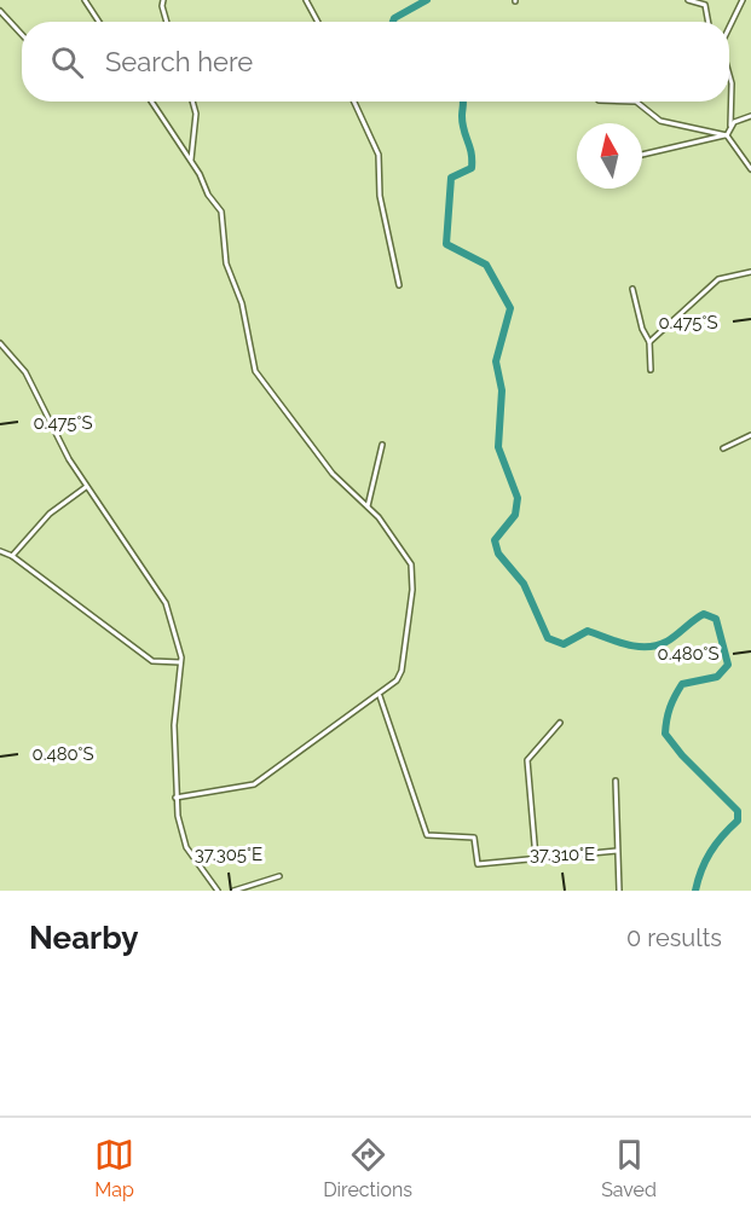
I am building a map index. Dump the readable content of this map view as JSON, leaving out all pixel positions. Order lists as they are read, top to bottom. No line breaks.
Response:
{"north":"top","page":{"search":"Search here","heading":["Nearby","0 results"],"nav":["Map","Directions","Saved"]},"coordinates":["0.475°S","0.480°S","37.305°E","37.310°E"]}
